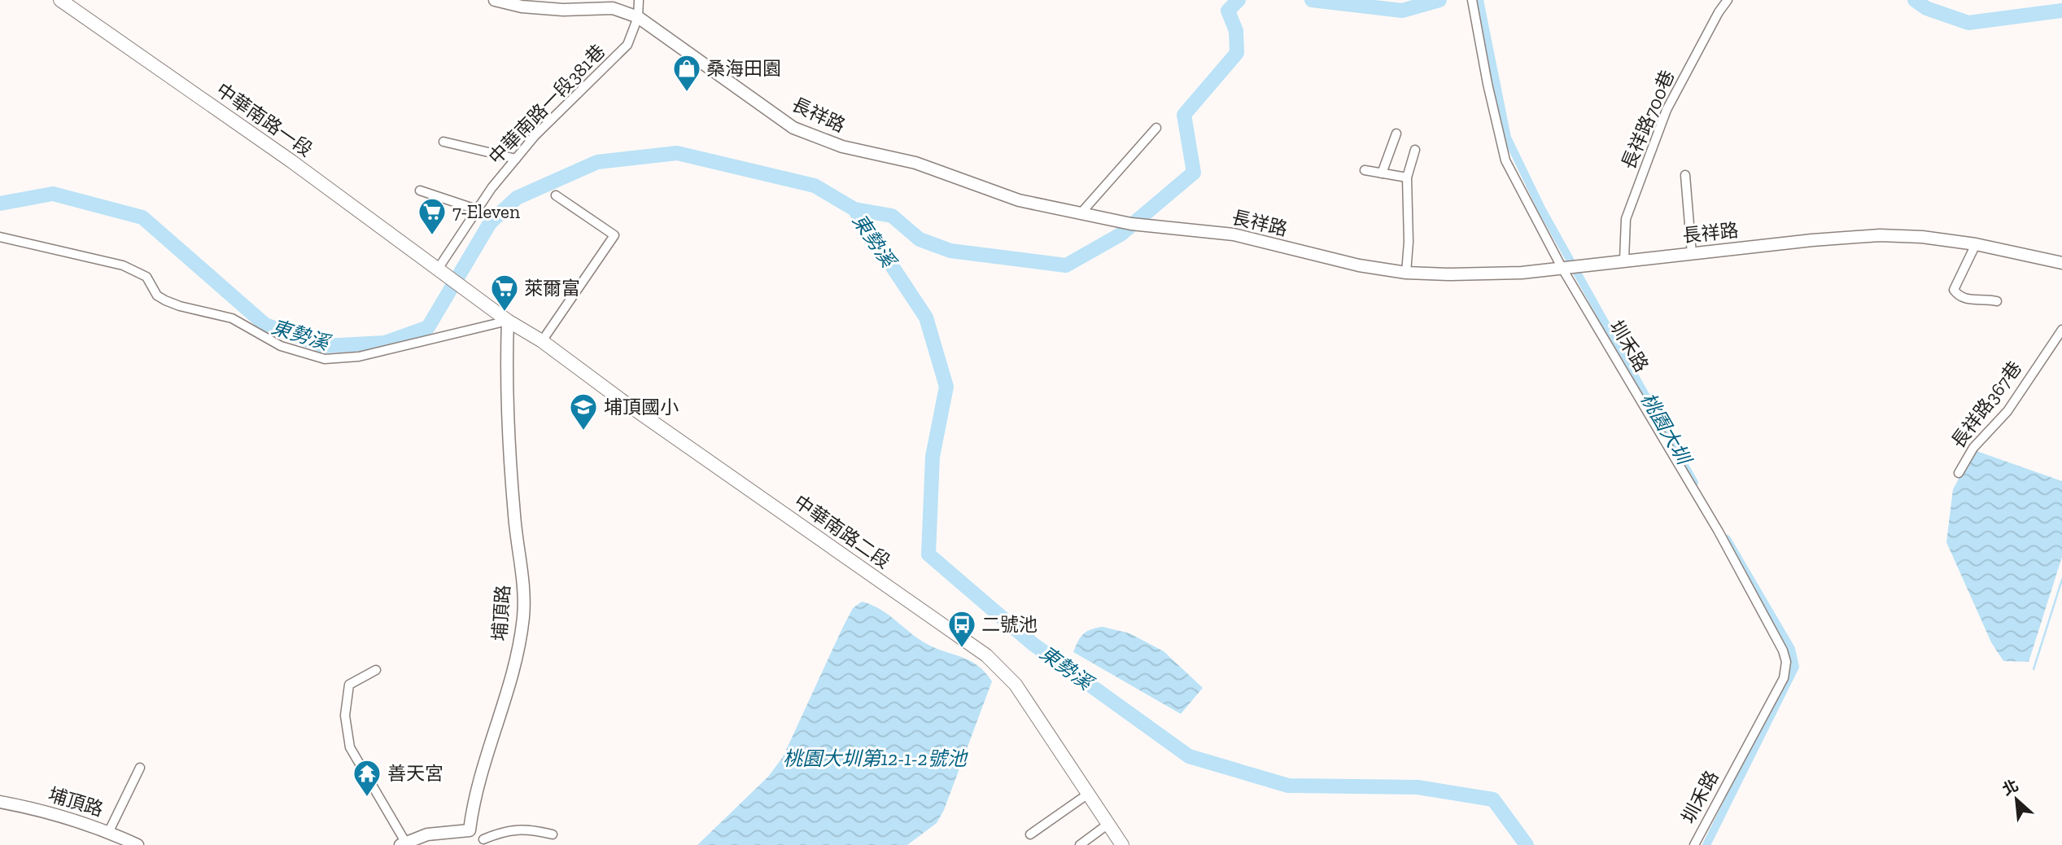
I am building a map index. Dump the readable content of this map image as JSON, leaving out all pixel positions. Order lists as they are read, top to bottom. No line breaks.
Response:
{"streets":{"main road":["中華南路一段","中華南路二段"],"street":["中華南路一段381巷","長祥路","長祥路700巷","圳禾路","長祥路367巷","埔頂路"]},"crossings":[["中華南路一段381巷","長祥路"],["中華南路一段381巷","中華南路一段"],["長祥路","長祥路700巷"],["長祥路","圳禾路"],["中華南路一段","中華南路二段"],["中華南路二段","埔頂路"]],"water":["東勢溪","桃園大圳","桃園大圳第12-1-2號池"],"places":{"shop":["桑海田園"],"supermarket":["7-Eleven","萊爾富"],"school or university":["埔頂國小"],"bus stop":["二號池"],"temple":["善天宮"]},"north":"top left"}
